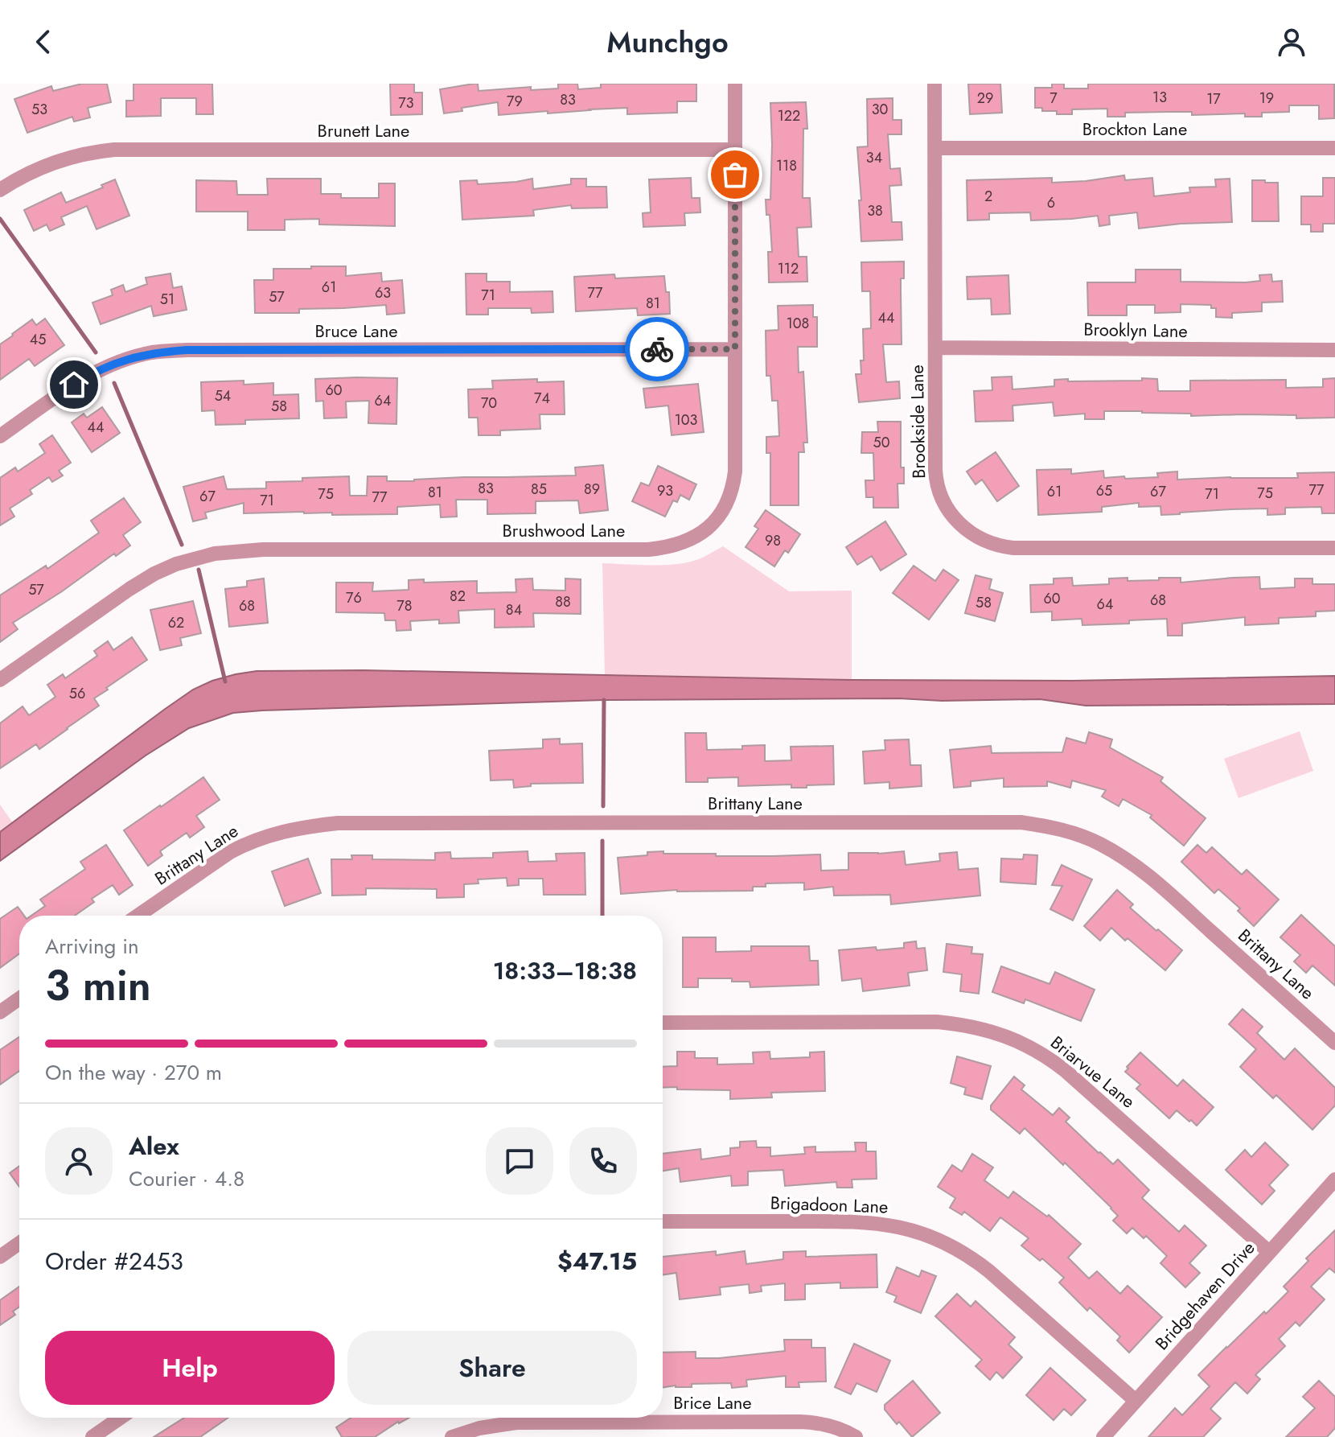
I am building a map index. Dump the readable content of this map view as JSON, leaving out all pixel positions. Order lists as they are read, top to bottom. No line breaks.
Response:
{"streets":{"street":["Brockton Lane","Brunett Lane","Brooklyn Lane","Bruce Lane","Brookside Lane","Brushwood Lane","Brittany Lane","Briarvue Lane","Brigadoon Lane","Bridgehaven Drive","Brice Lane"]},"crossings":[["Brockton Lane","Brookside Lane"],["Brunett Lane","Brushwood Lane"],["Brooklyn Lane","Brookside Lane"],["Bruce Lane","Brushwood Lane"],["Briarvue Lane","Bridgehaven Drive"],["Brigadoon Lane","Bridgehaven Drive"]],"house_numbers":["13","29","7","19","17","83","79","73","53","30","122","34","118","2","6","38","112","61","63","77","71","57","51","81","44","108","45","60","54","74","64","70","58","103","44","50","83","85","89","77","93","65","61","67","81","75","75","71","67","77","71","98","57","82","76","60","68","88","58","64","68","78","84","62","56"],"page":{"header":"Munchgo","heading":["3 min","Arriving in","18:33–18:38"],"panel":["Alex","Courier · 4.8","Order #2453","$47.15"],"bar":"On the way · 270 m","buttons":["Help","Share"]}}
